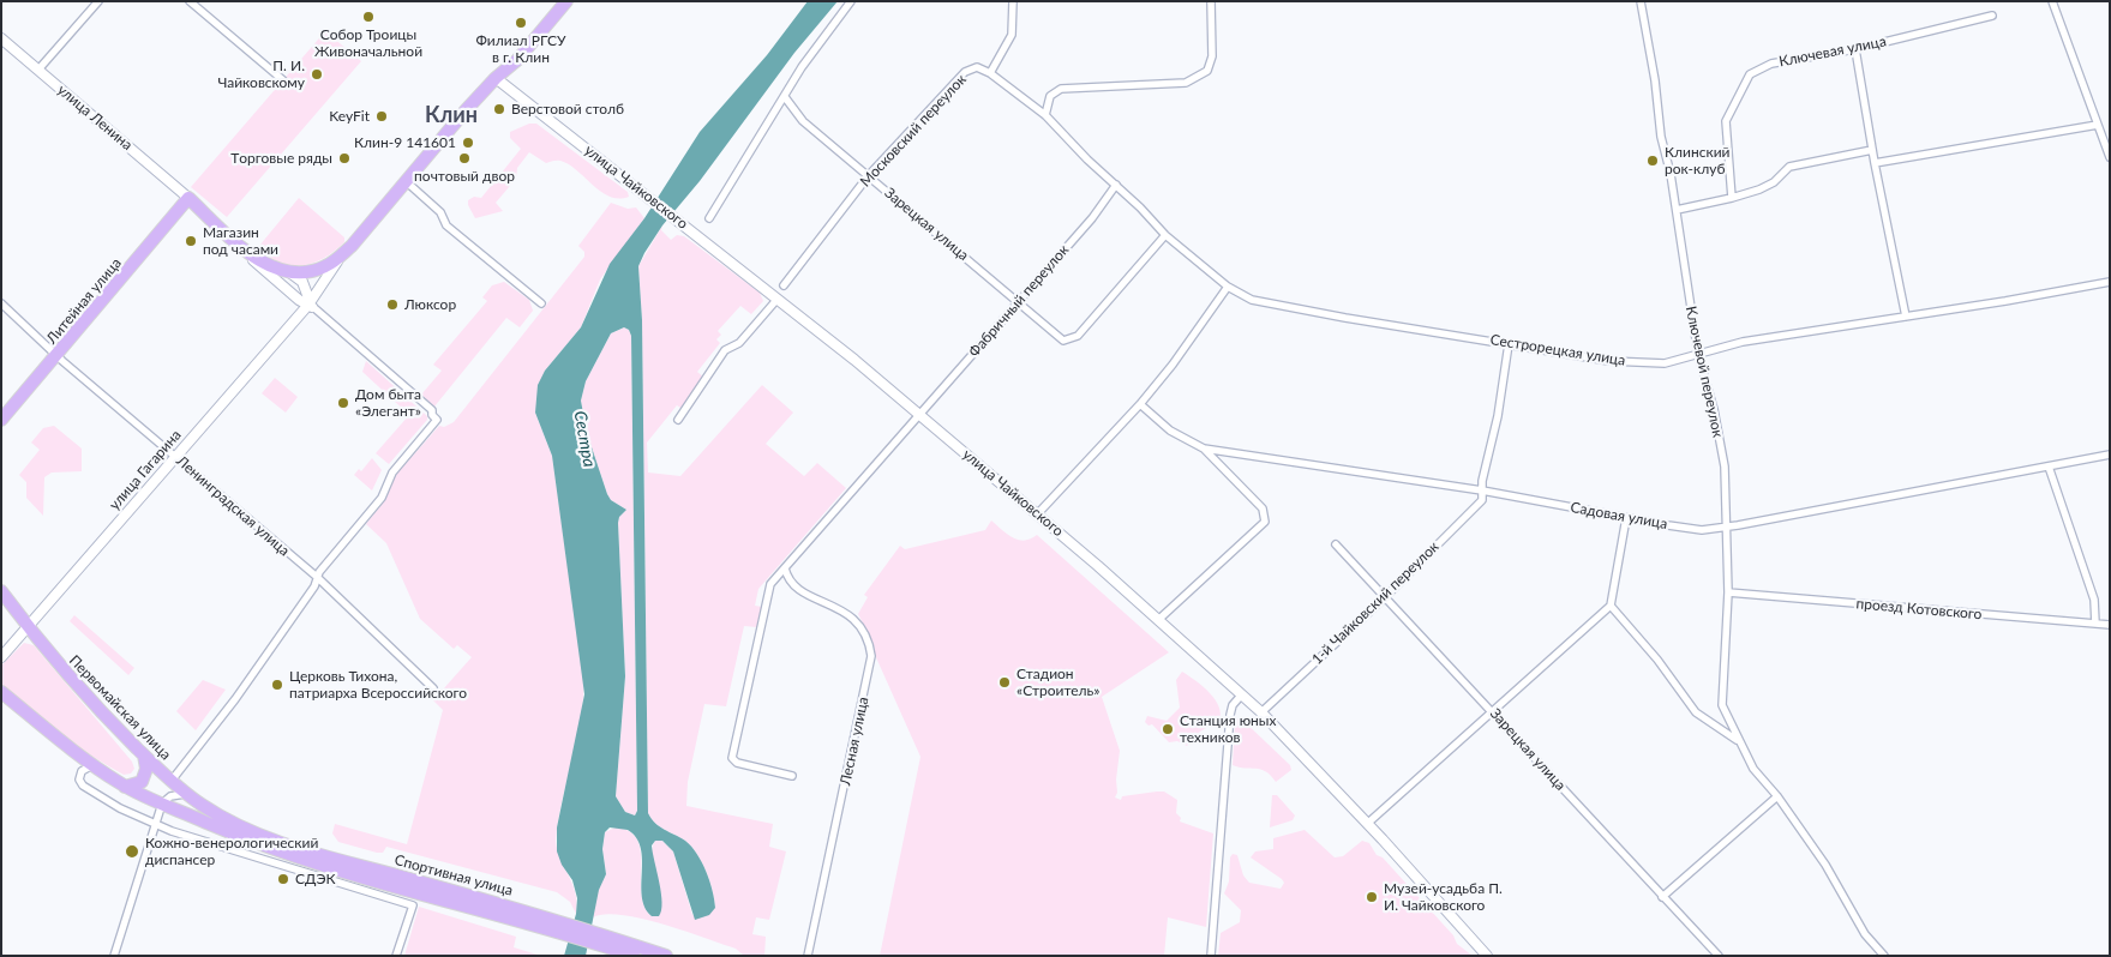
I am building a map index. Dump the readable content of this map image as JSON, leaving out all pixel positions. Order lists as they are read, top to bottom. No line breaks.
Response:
{"streets":{"highway":["Литейная улица","улица Гагарина","Первомайская улица","Спортивная улица"],"street":["Ключевая улица","улица Ленина","Московский переулок","улица Чайковского","Зарецкая улица","Фабричный переулок","Сестрорецкая улица","Ключевой переулок","Ленинградская улица","Садовая улица","1-й Чайковский переулок","проезд Котовского","Лесная улица"]},"crossings":[["улица Ленина","Литейная улица"],["Московский переулок","Зарецкая улица"],["улица Чайковского","Фабричный переулок"],["улица Чайковского","улица Гагарина"],["улица Чайковского","1-й Чайковский переулок"],["Зарецкая улица","Фабричный переулок"],["Зарецкая улица","Сестрорецкая улица"],["Зарецкая улица","1-й Чайковский переулок"],["Литейная улица","Ленинградская улица"],["Фабричный переулок","Сестрорецкая улица"],["Фабричный переулок","Лесная улица"],["Сестрорецкая улица","Ключевой переулок"],["Ключевой переулок","Садовая улица"],["Ключевой переулок","проезд Котовского"],["улица Гагарина","Ленинградская улица"],["улица Гагарина","Первомайская улица"],["Садовая улица","1-й Чайковский переулок"],["Первомайская улица","Спортивная улица"]],"districts":["Клин"],"water":["Сестра"],"places":["Собор Троицы Живоначальной","Филиал РГСУ в г. Клин","П. И. Чайковскому","Верстовой столб","KeyFit","Клин-9 141601","Tорговые ряды","почтовый двор","Клинский рок-клуб","Магазин под часами","Люксор","Дом быта «Элегант»","Стадион «Строитель»","Церковь Тихона, патриарха Всероссийского","Станция юных техников","Кожно-венерологический диспансер","СДЭК","Музей-усадьба П. И. Чайковского"]}
